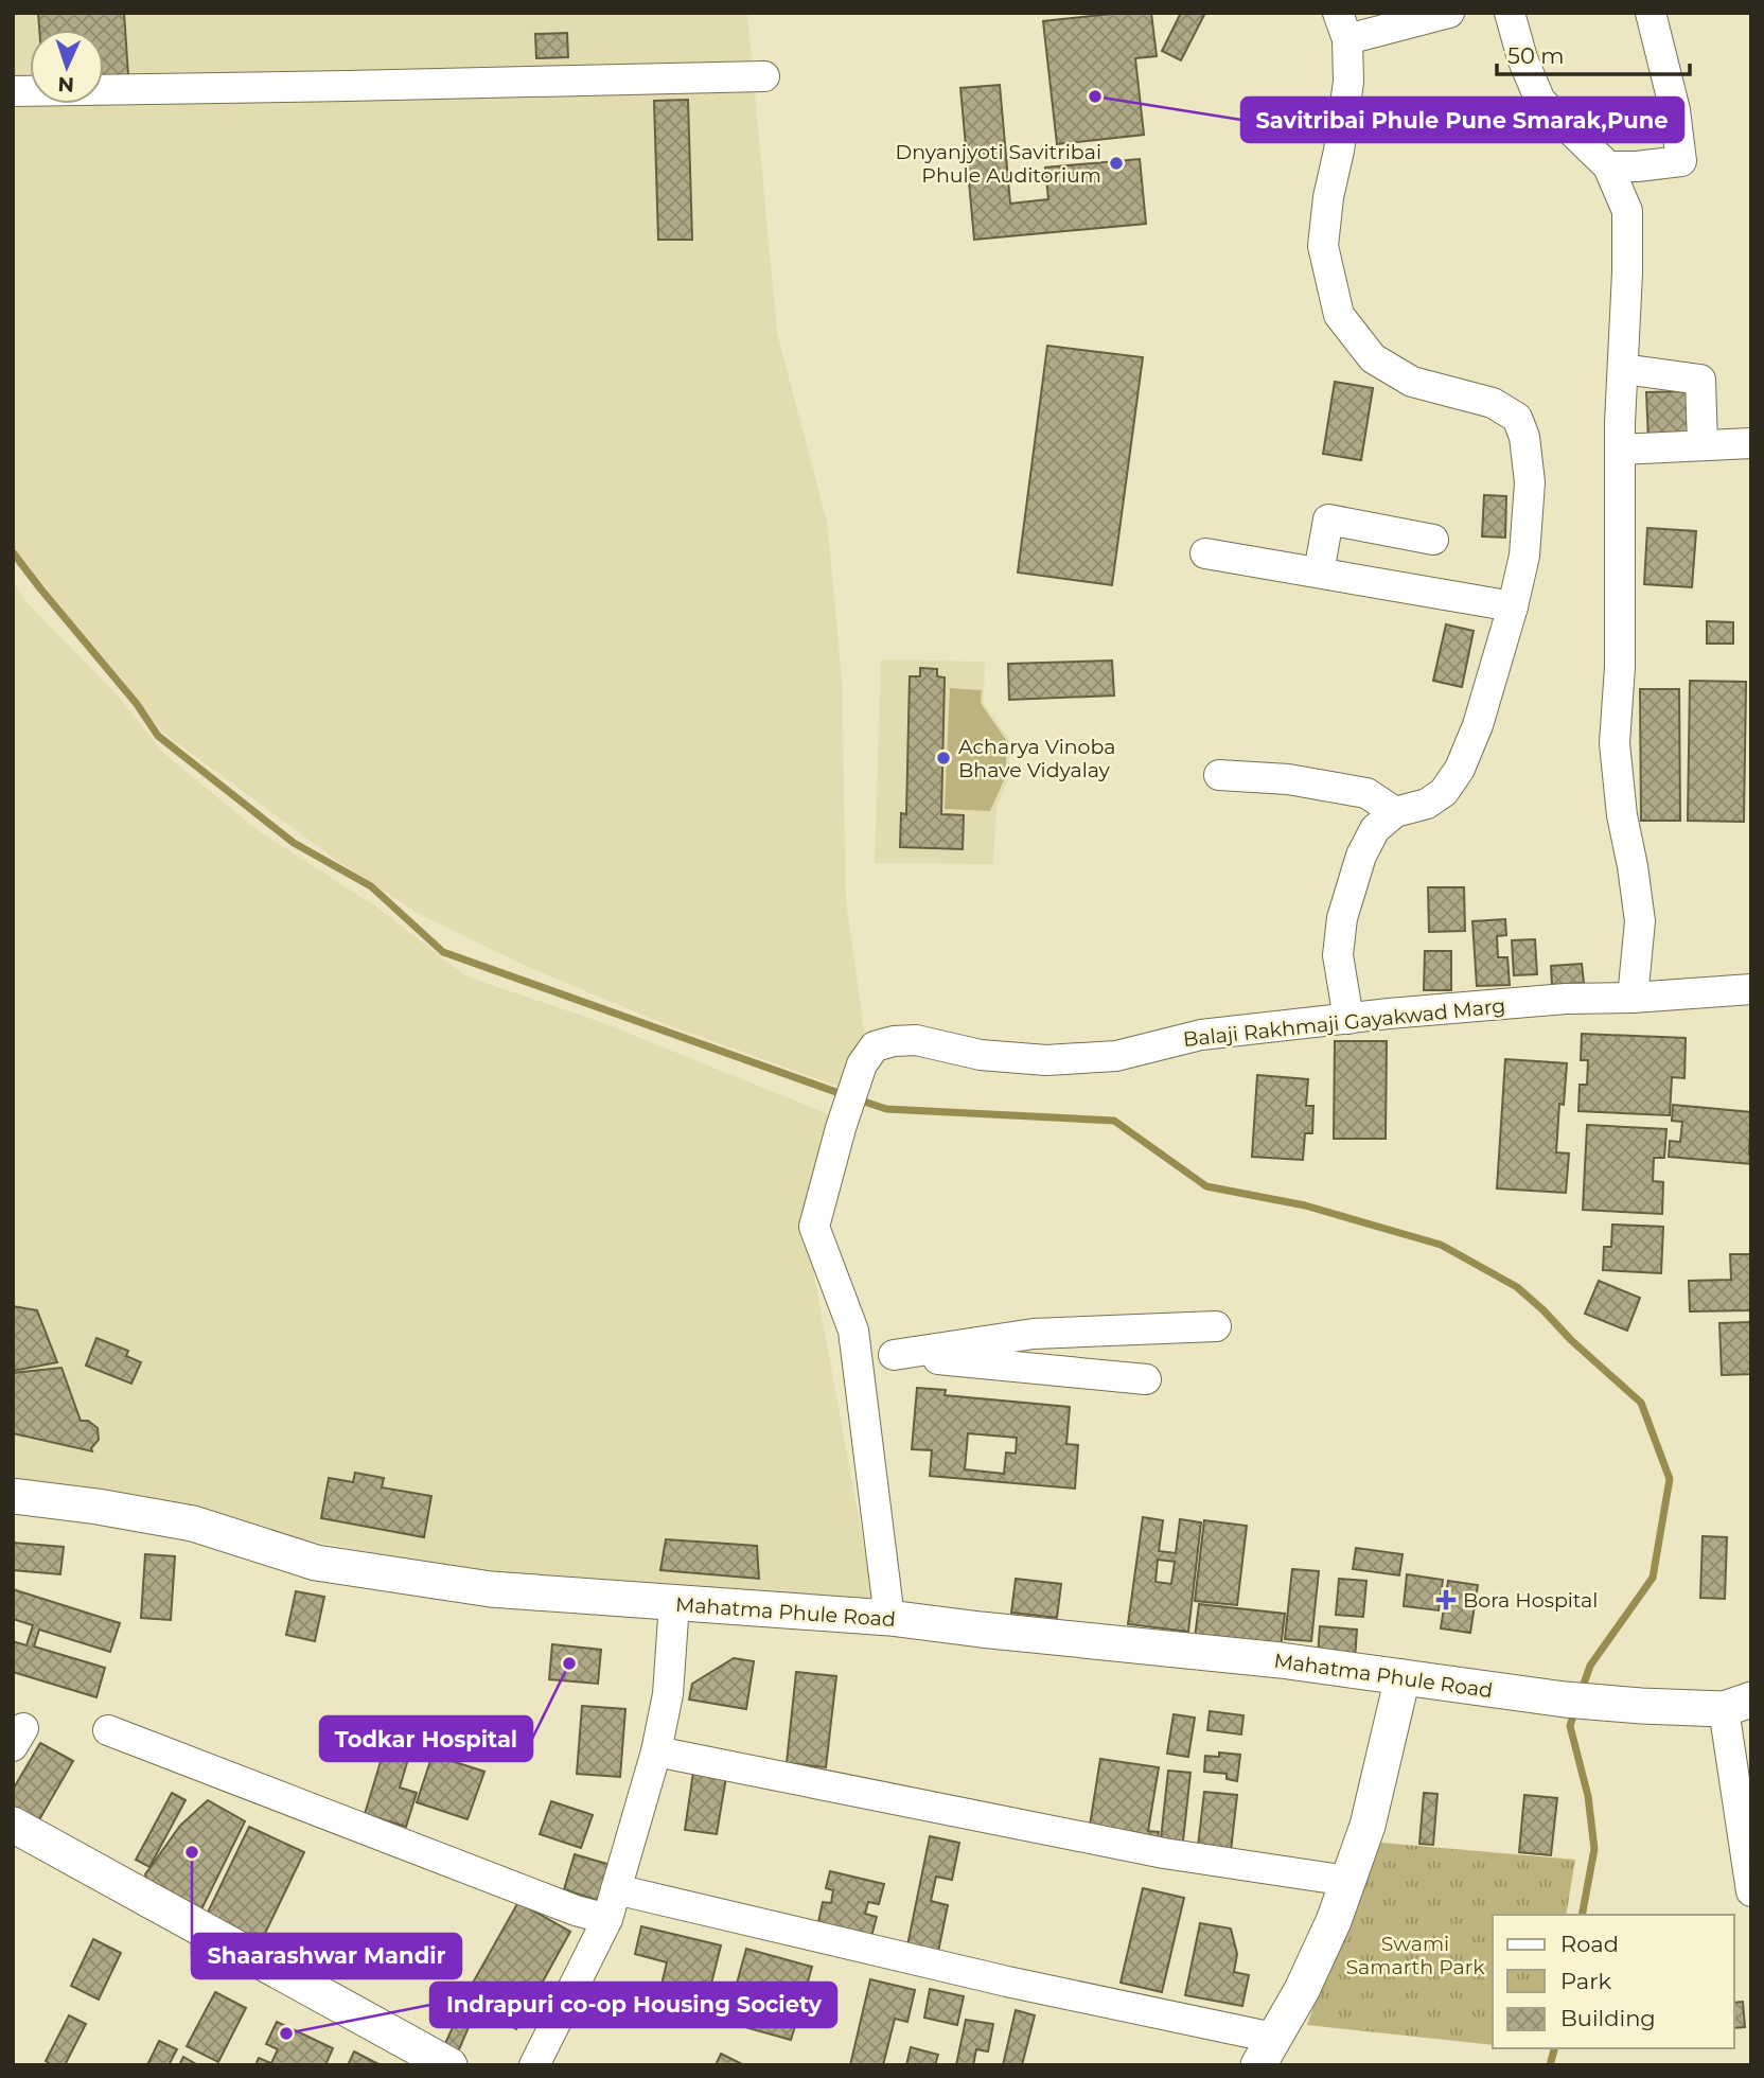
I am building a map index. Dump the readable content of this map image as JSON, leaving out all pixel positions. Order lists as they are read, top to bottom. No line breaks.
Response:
{"streets":{"street":["Balaji Rakhmaji Gayakwad Marg","Mahatma Phule Road"]},"parks":["Swami Samarth Park"],"places":{"other":["Savitribai Phule Pune Smarak,Pune","Dnyanjyoti Savitribai Phule Auditorium","Acharya Vinoba Bhave Vidyalay","Todkar Hospital","Shaarashwar Mandir","Indrapuri co-op Housing Society"],"health":["Bora Hospital"]},"legend":["Road","Park","Building"],"scale_bar":"50 m","north":"bottom"}
